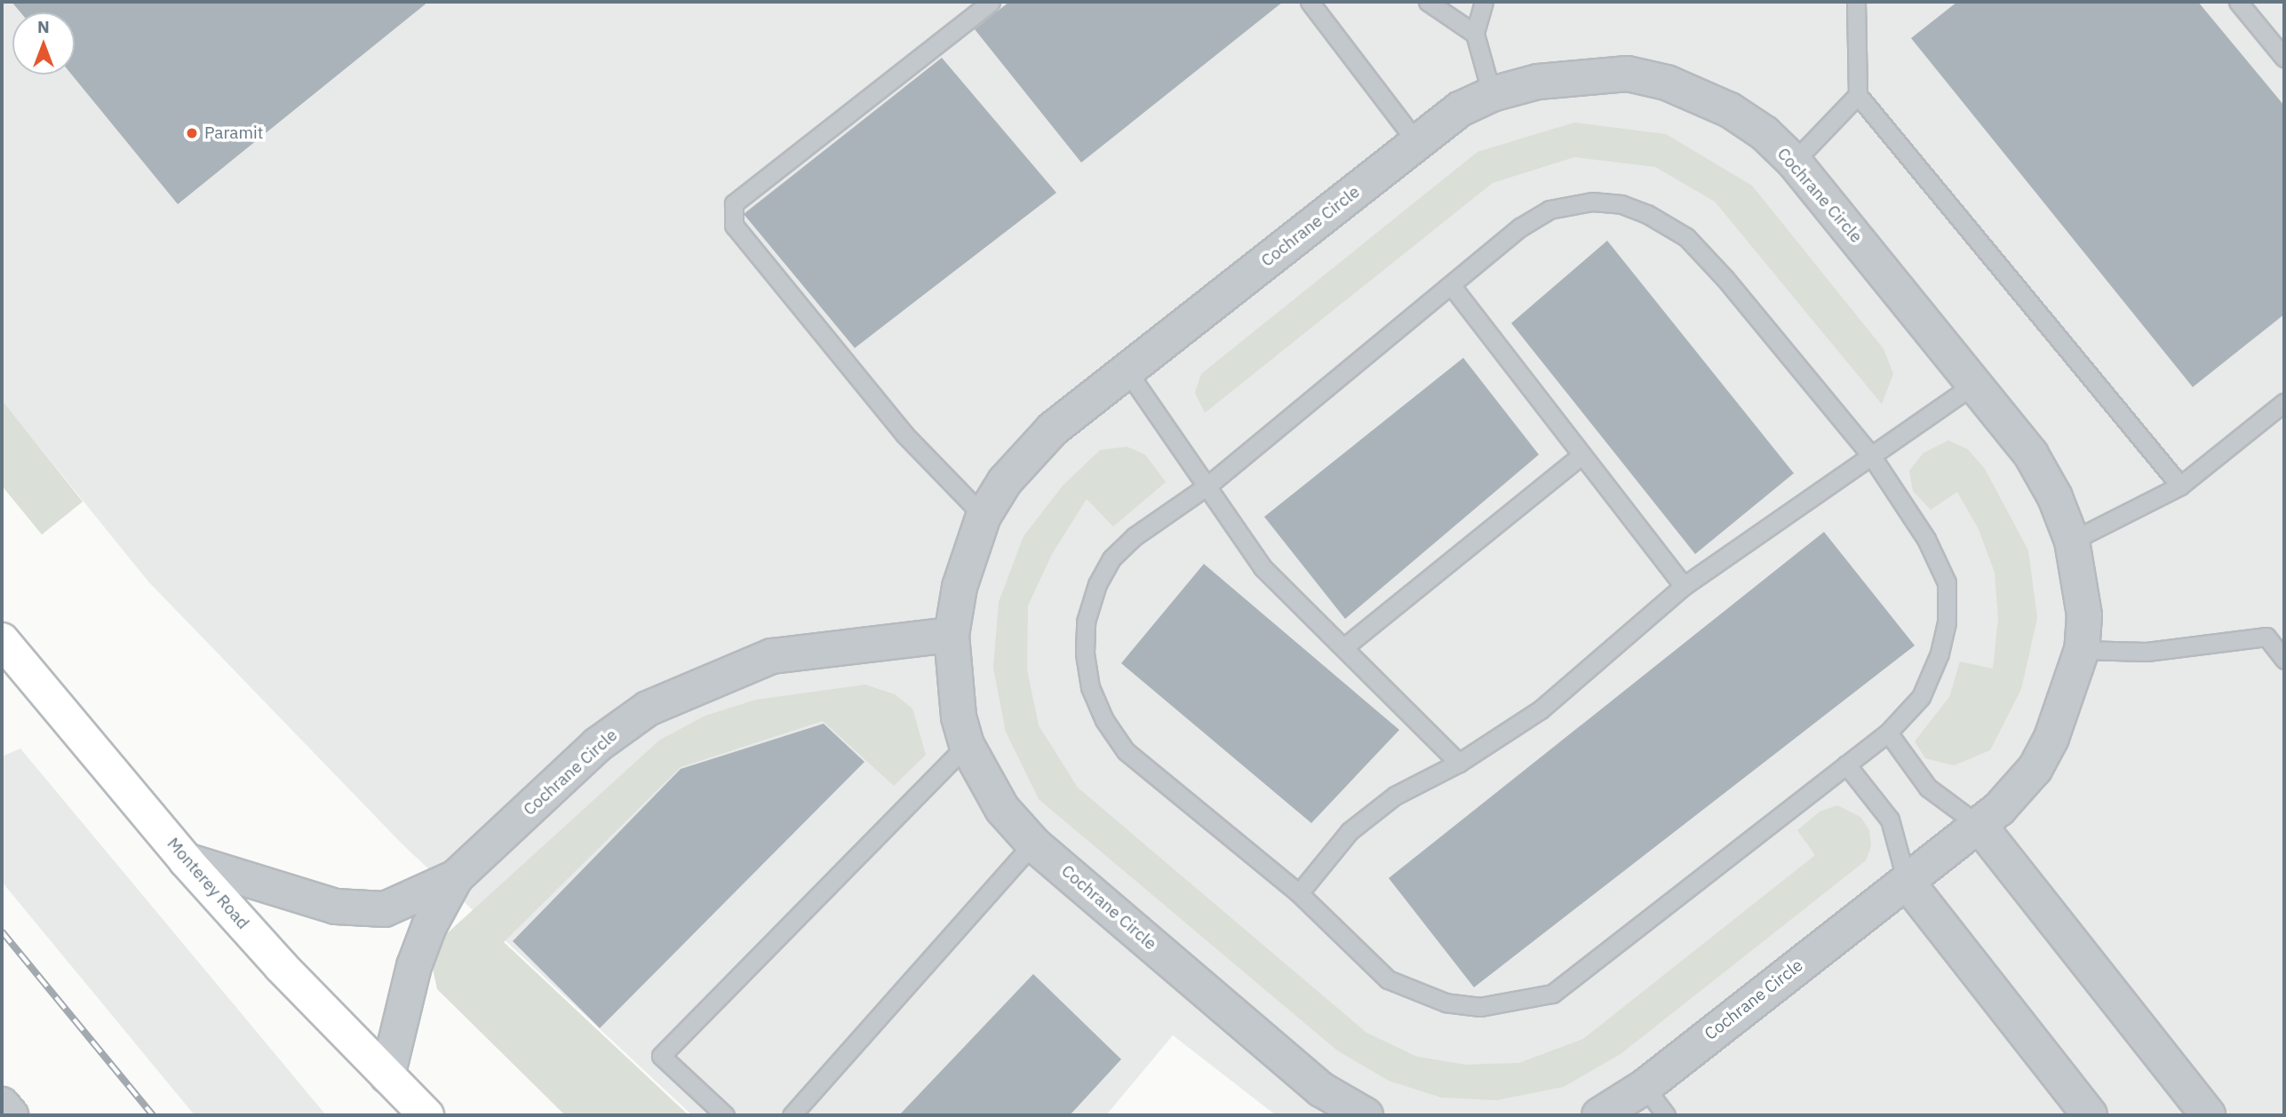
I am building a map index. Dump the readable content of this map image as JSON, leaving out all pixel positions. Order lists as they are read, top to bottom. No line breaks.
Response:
{"streets":{"main road":["Monterey Road"],"street":["Cochrane Circle"]},"crossings":[["Cochrane Circle","Monterey Road"]],"places":["Paramit"],"north":"top"}
